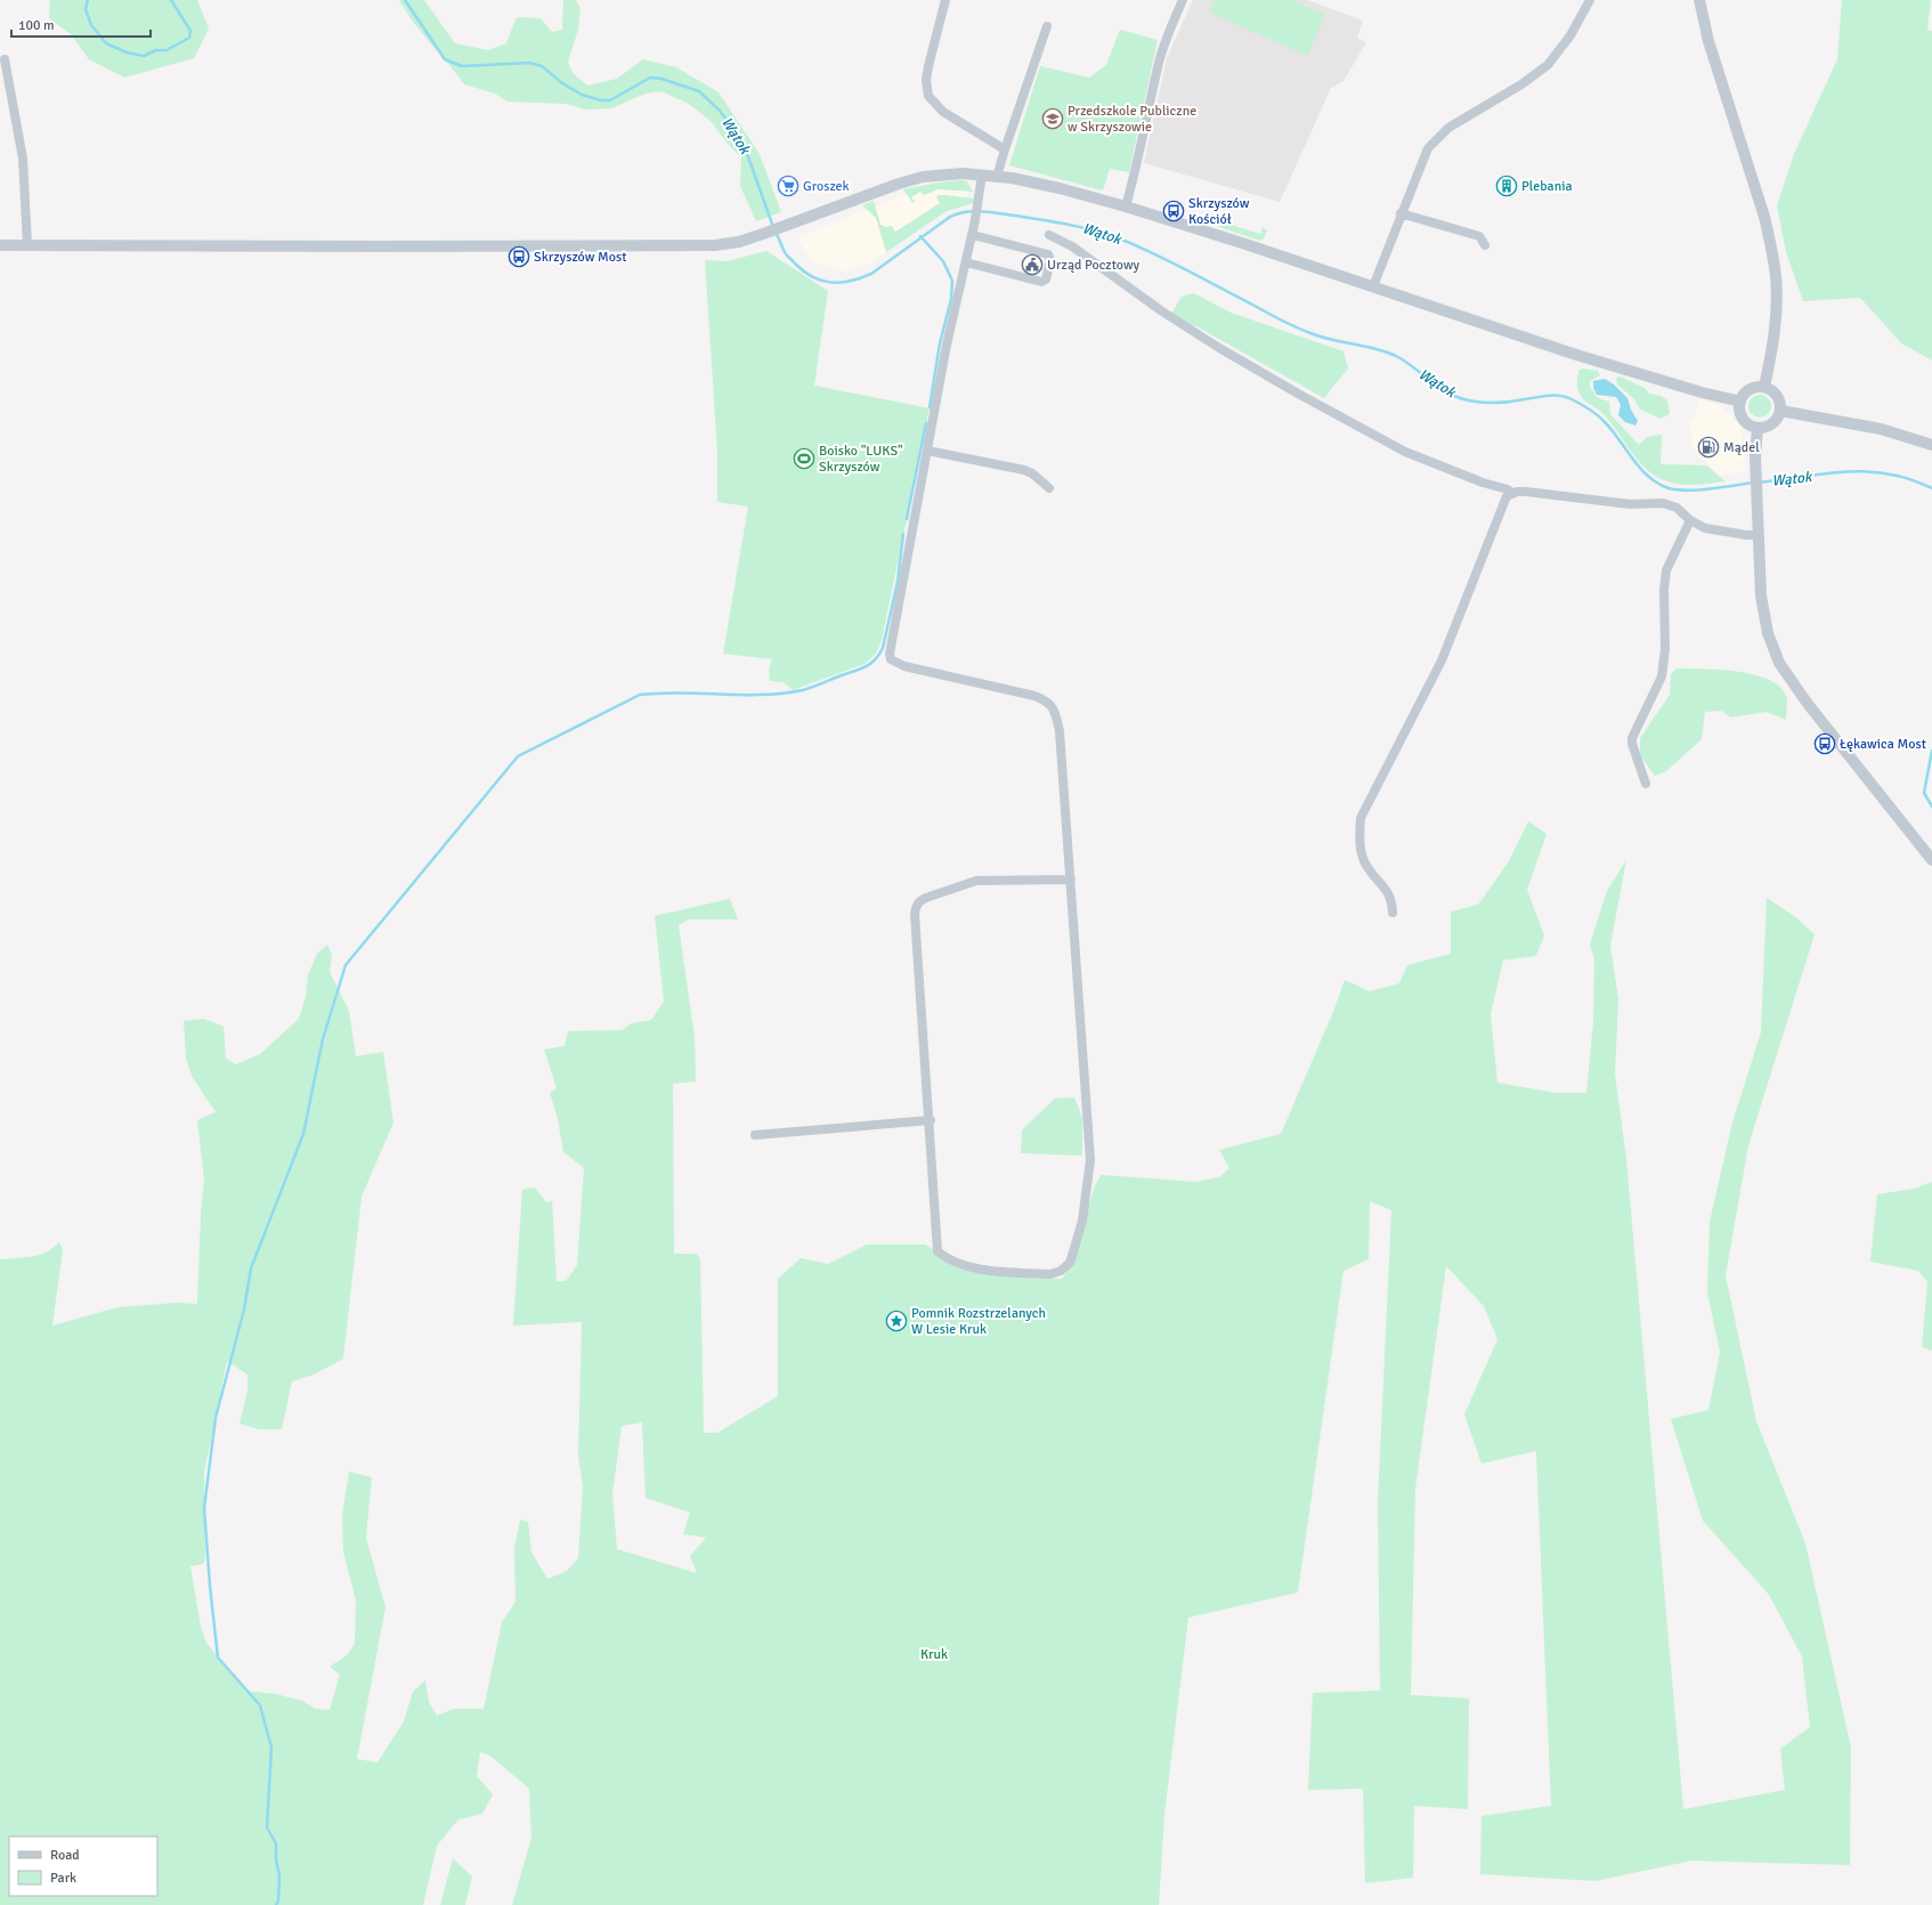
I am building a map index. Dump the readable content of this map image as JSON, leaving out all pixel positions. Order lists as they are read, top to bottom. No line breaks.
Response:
{"water":["Wątok"],"parks":["Kruk"],"places":{"school or university":["Przedszkole Publiczne w Skrzyszowie"],"supermarket":["Groszek"],"building":["Plebania"],"bus stop":["Skrzyszów Kościół","Skrzyszów Most","Łękawica Most"],"public building":["Urząd Pocztowy"],"fuel station":["Mądel"],"sports":["Boisko \"LUKS\" Skrzyszów"],"place":["Pomnik Rozstrzelanych W Lesie Kruk"]},"legend":["Road","Park"],"scale_bar":"100 m"}
